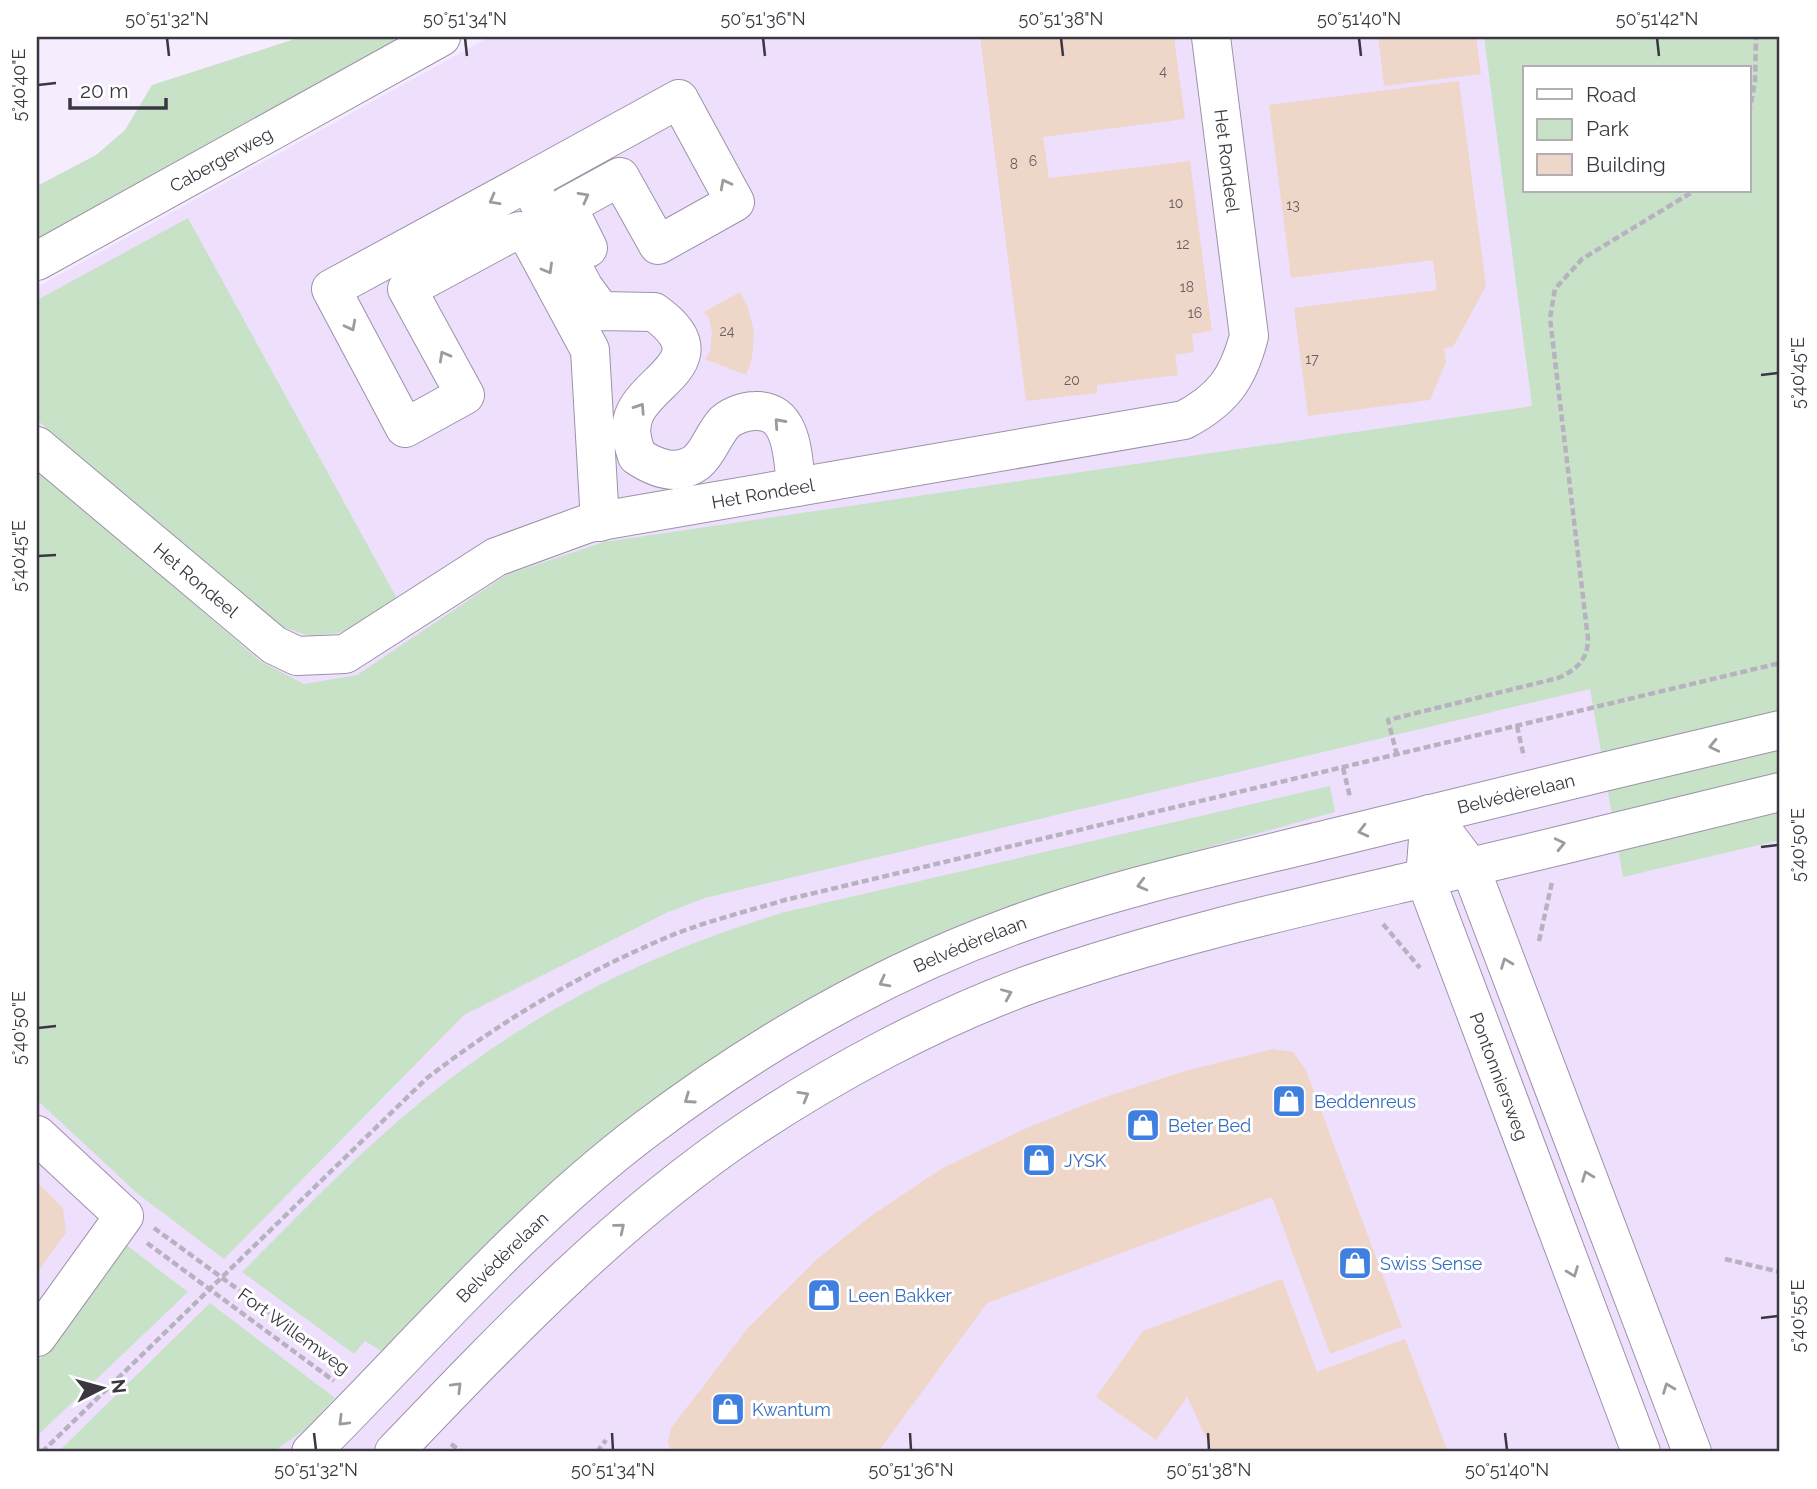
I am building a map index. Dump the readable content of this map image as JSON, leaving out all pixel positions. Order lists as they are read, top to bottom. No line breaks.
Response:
{"streets":{"street":["Cabergerweg","Het Rondeel","Belvédèrelaan","Pontonniersweg"],"path":["Fort Willemweg"]},"crossings":[["Belvédèrelaan","Pontonniersweg"],["Belvédèrelaan","Fort Willemweg"]],"places":{"shop":["Beddenreus","Beter Bed","JYSK","Swiss Sense","Leen Bakker","Kwantum"]},"house_numbers":["4","6","8","10","13","12","18","16","24","17","20"],"legend":["Road","Park","Building"],"scale_bar":"20 m","north":"right","coordinates":["50°51'32\"N","50°51'34\"N","50°51'36\"N","50°51'38\"N","50°51'40\"N","50°51'42\"N","5°40'40\"E","5°40'45\"E","5°40'50\"E","5°40'55\"E"]}
